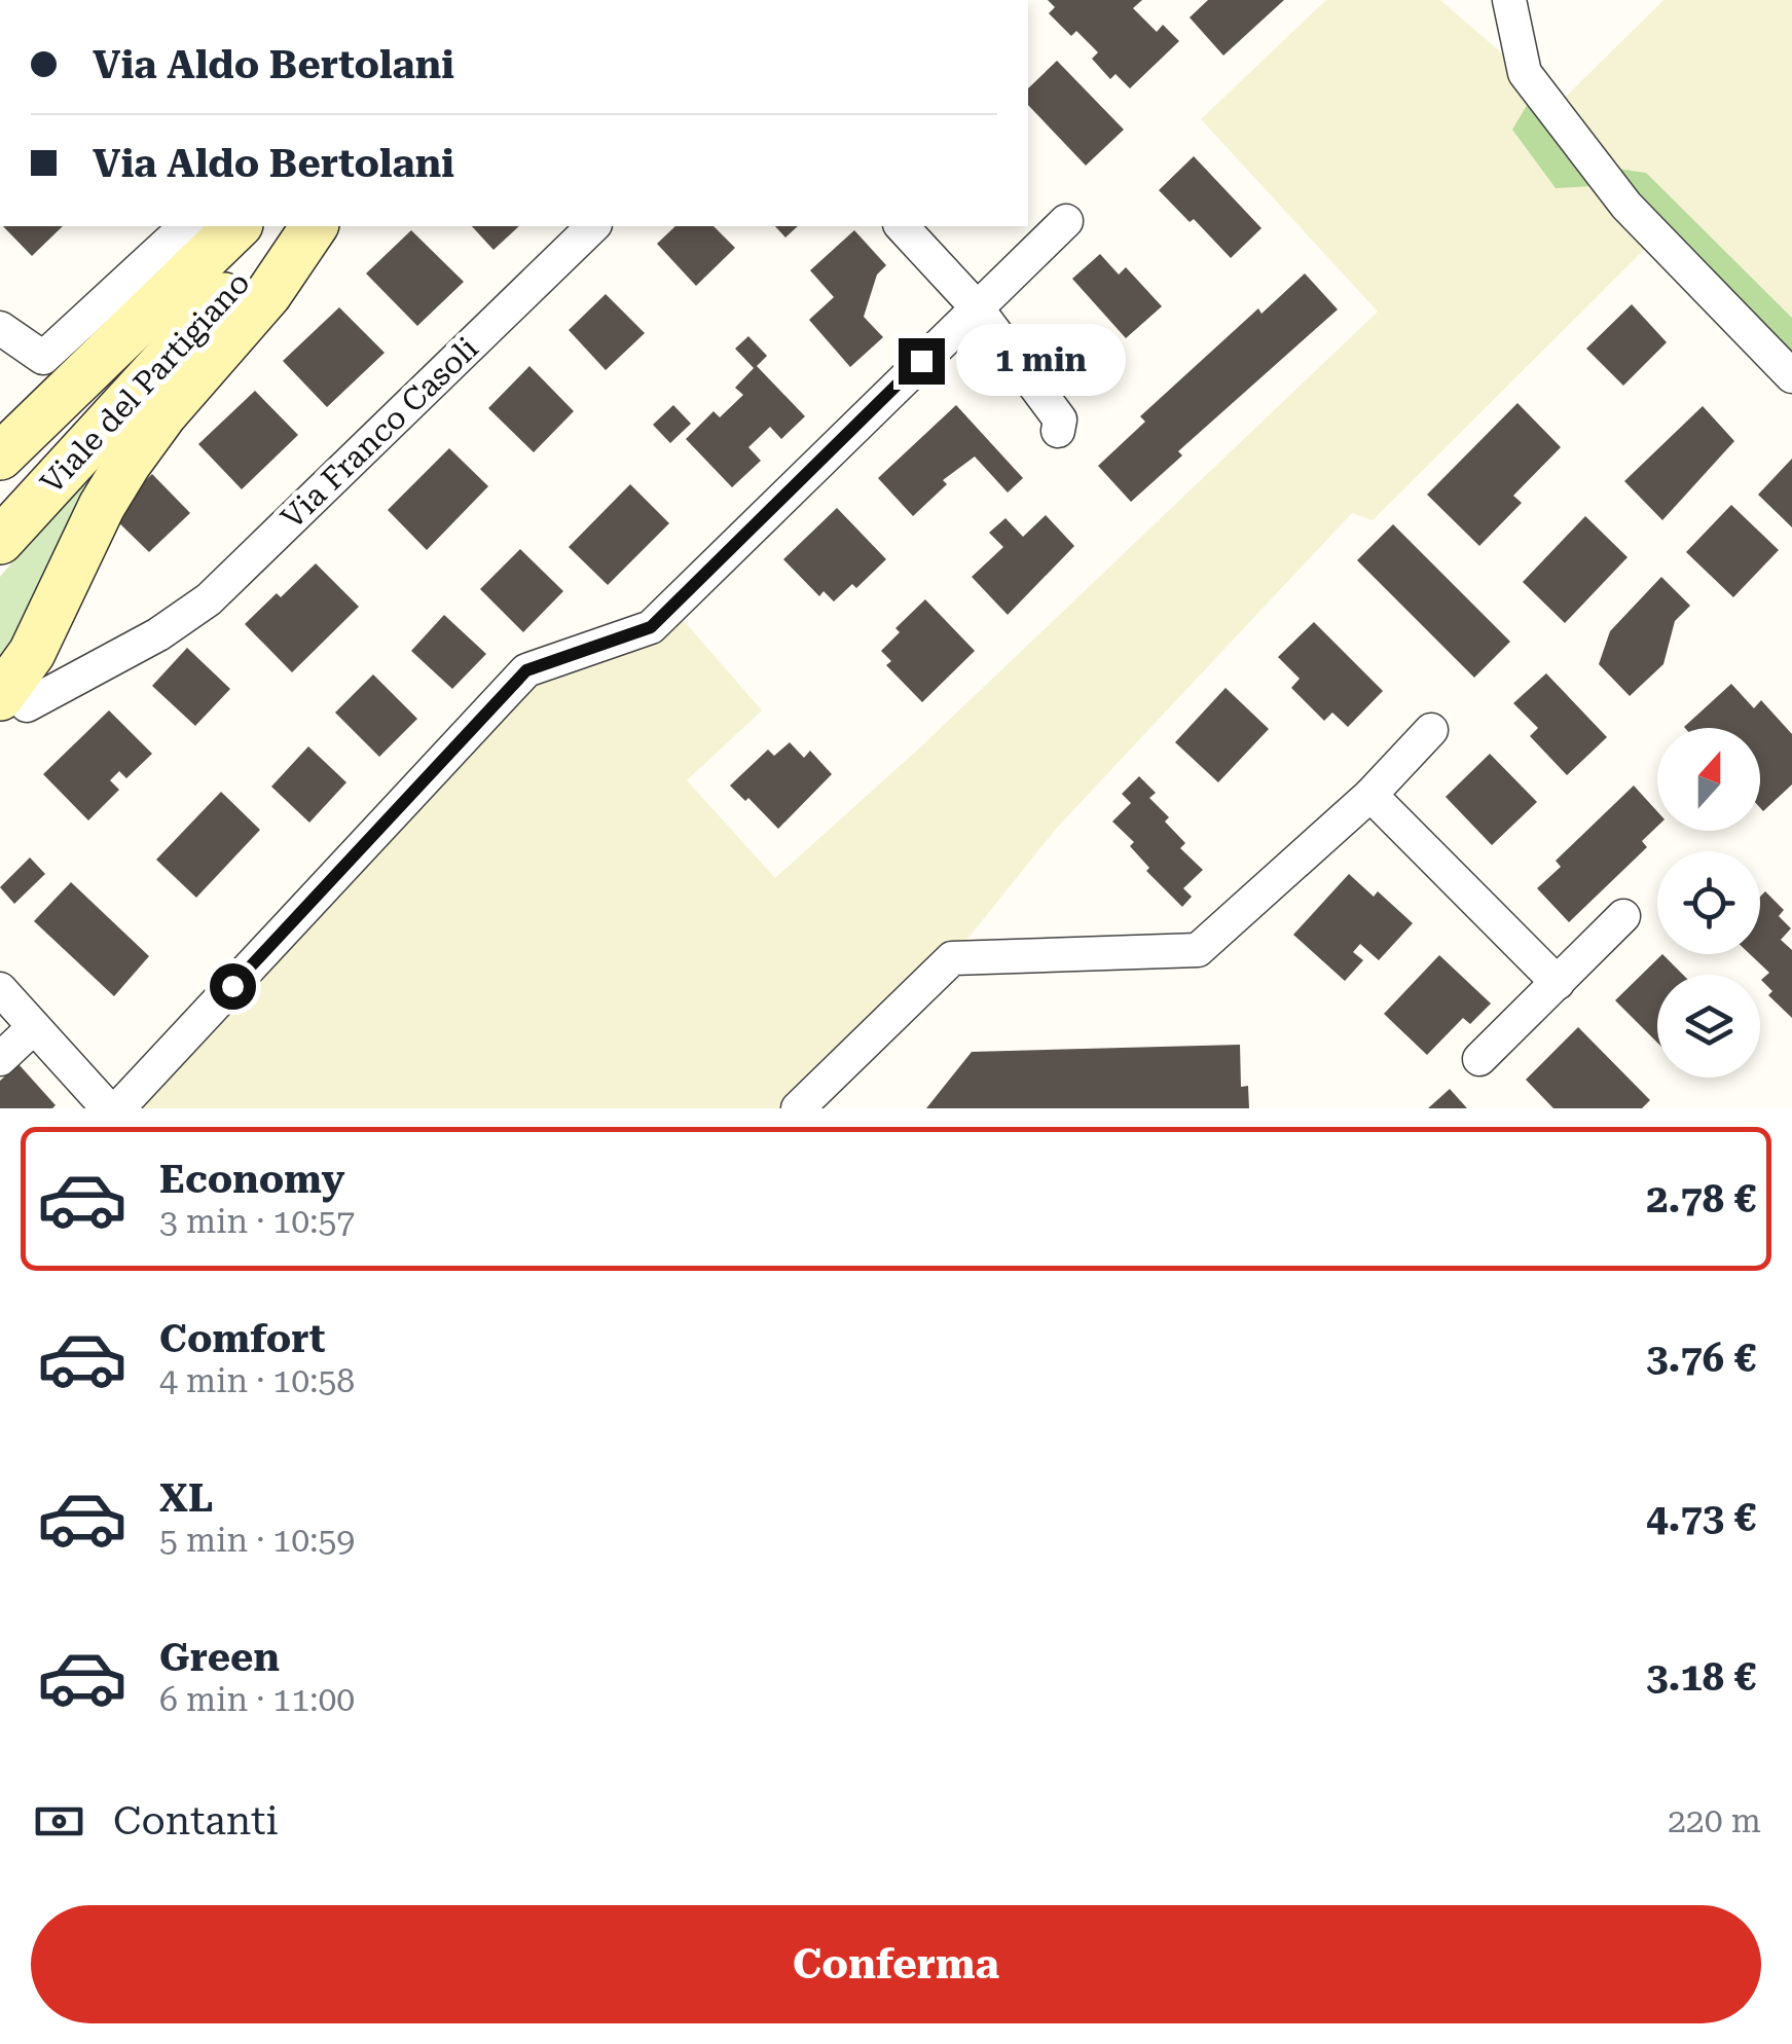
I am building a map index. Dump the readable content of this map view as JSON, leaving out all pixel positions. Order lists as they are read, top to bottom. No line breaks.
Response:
{"streets":{"main road":["Viale del Partigiano"],"street":["Via Franco Casoli"]},"north":"top","page":{"banner":["Via Aldo Bertolani","Via Aldo Bertolani"],"bubble":"1 min","list":[{"name":"Economy","note":"3 min · 10:57","value":"2.78 €"},{"name":"Comfort","note":"4 min · 10:58","value":"3.76 €"},{"name":"XL","note":"5 min · 10:59","value":"4.73 €"},{"name":"Green","note":"6 min · 11:00","value":"3.18 €"}],"pay":["Contanti","220 m"],"buttons":"Conferma"}}
